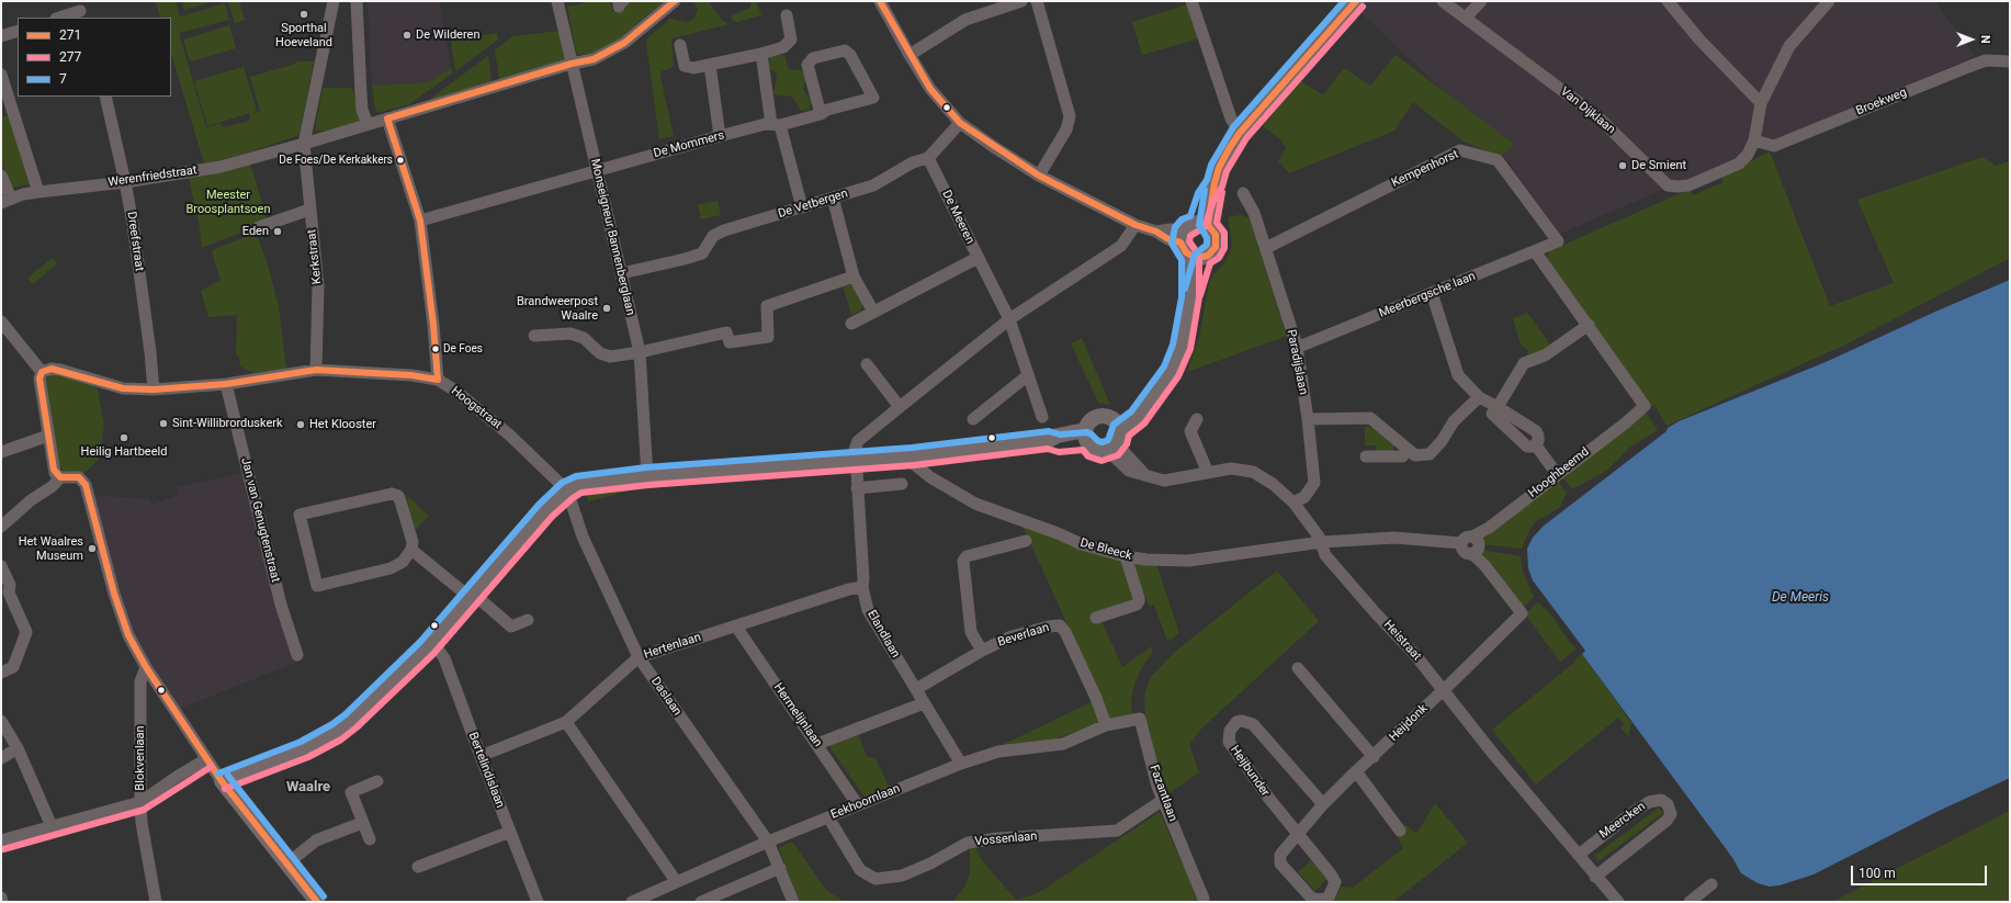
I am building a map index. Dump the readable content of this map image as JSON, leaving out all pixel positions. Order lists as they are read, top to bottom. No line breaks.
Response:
{"streets":{"street":["Broekweg","Van Dijklaan","De Mommers","Kempenhorst","Werenfriedstraat","De Vetbergen","De Meeren","Monseigneur Bannenberglaan","Dreefstraat","Kerkstraat","Meerbergsche laan","Paradijslaan","Hoogstraat","Hooghbeemd","Jan van Genugtenstraat","De Bleeck","Elandlaan","Beverlaan","Heistraat","Hertenlaan","Daslaan","Hermelijnlaan","Heijdonk","Blokvenlaan","Bertelindislaan","Heijbunder","Fazantlaan","Eekhoornlaan","Meercken","Vossenlaan"]},"crossings":[["Broekweg","Van Dijklaan"],["De Mommers","Monseigneur Bannenberglaan"],["Kempenhorst","Meerbergsche laan"],["Kempenhorst","Paradijslaan"],["Werenfriedstraat","Monseigneur Bannenberglaan"],["Werenfriedstraat","Dreefstraat"],["Werenfriedstraat","Kerkstraat"],["De Vetbergen","De Meeren"],["De Vetbergen","Monseigneur Bannenberglaan"],["De Meeren","Elandlaan"],["Dreefstraat","Hoogstraat"],["Kerkstraat","Hoogstraat"],["Meerbergsche laan","Paradijslaan"],["Paradijslaan","Heistraat"],["Hoogstraat","Jan van Genugtenstraat"],["Hoogstraat","Daslaan"],["Hooghbeemd","Heijdonk"],["De Bleeck","Heistraat"],["Elandlaan","Beverlaan"],["Elandlaan","Hertenlaan"],["Elandlaan","Eekhoornlaan"],["Beverlaan","Fazantlaan"],["Beverlaan","Eekhoornlaan"],["Heistraat","Heijdonk"],["Heistraat","Meercken"],["Hertenlaan","Daslaan"],["Hertenlaan","Hermelijnlaan"],["Hertenlaan","Bertelindislaan"],["Daslaan","Eekhoornlaan"],["Hermelijnlaan","Eekhoornlaan"],["Heijdonk","Heijbunder"],["Fazantlaan","Eekhoornlaan"],["Fazantlaan","Vossenlaan"],["Eekhoornlaan","Vossenlaan"]],"districts":["Waalre"],"water":["De Meeris"],"parks":["Meester Broosplantsoen"],"places":["Sporthal Hoeveland","De Wilderen","De Foes/De Kerkakkers","De Smient","Eden","Brandweerpost Waalre","De Foes","Sint-Willibrorduskerk","Het Klooster","Heilig Hartbeeld","Het Waalres Museum"],"lines":["transit line 271","transit line 7","transit line 277"],"legend":["271","277","7"],"scale_bar":"100 m","north":"right"}
